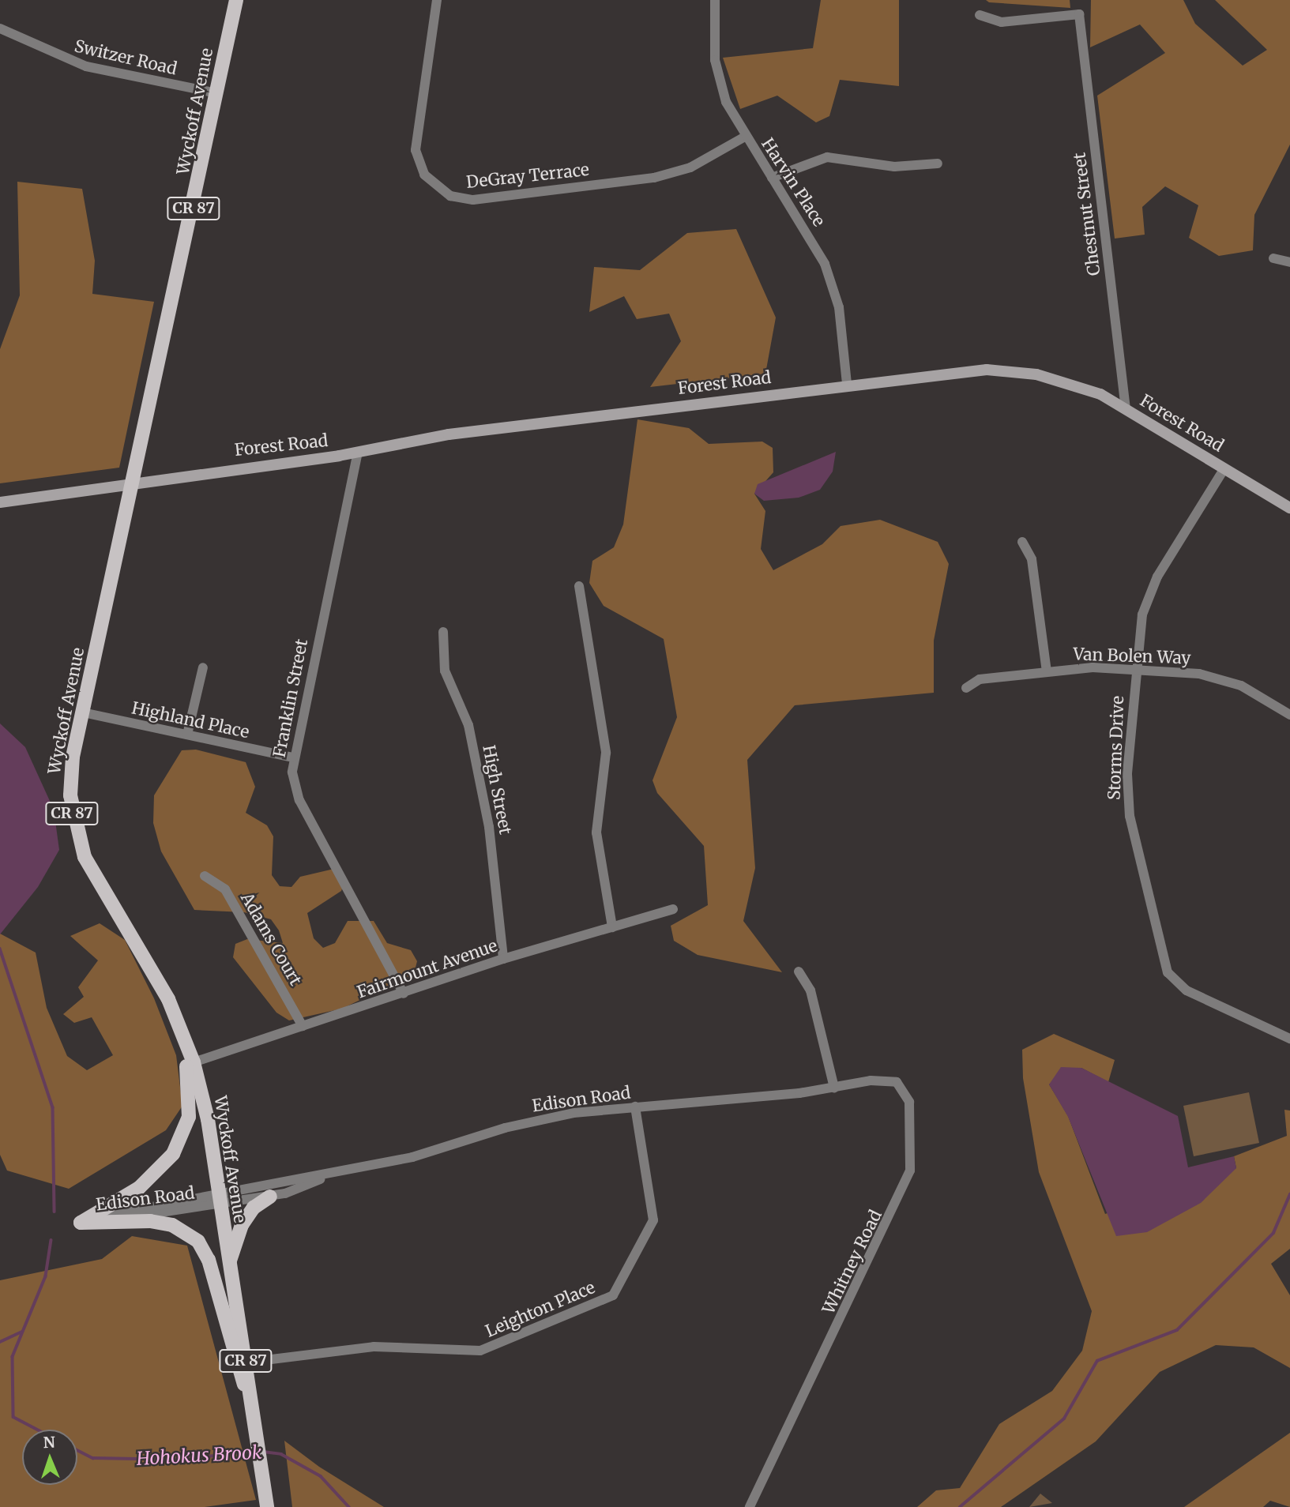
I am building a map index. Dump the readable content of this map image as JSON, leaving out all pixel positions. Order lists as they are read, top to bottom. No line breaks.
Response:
{"streets":{"main road":["Wyckoff Avenue","CR 87","Forest Road"],"street":["Switzer Road","DeGray Terrace","Harvin Place","Chestnut Street","Van Bolen Way","Franklin Street","Highland Place","Storms Drive","High Street","Adams Court","Fairmount Avenue","Edison Road","Whitney Road","Leighton Place"]},"crossings":[["Switzer Road","Wyckoff Avenue"],["Wyckoff Avenue","Forest Road"],["Wyckoff Avenue","Highland Place"],["Wyckoff Avenue","Fairmount Avenue"],["Wyckoff Avenue","Edison Road"],["Wyckoff Avenue","Leighton Place"],["DeGray Terrace","Harvin Place"],["Harvin Place","Forest Road"],["Chestnut Street","Forest Road"],["Forest Road","Franklin Street"],["Forest Road","Storms Drive"],["Van Bolen Way","Storms Drive"],["Franklin Street","Highland Place"],["Franklin Street","Fairmount Avenue"],["High Street","Fairmount Avenue"],["Adams Court","Fairmount Avenue"],["Edison Road","Whitney Road"],["Edison Road","Leighton Place"]],"water":["Hohokus Brook"],"north":"top"}
